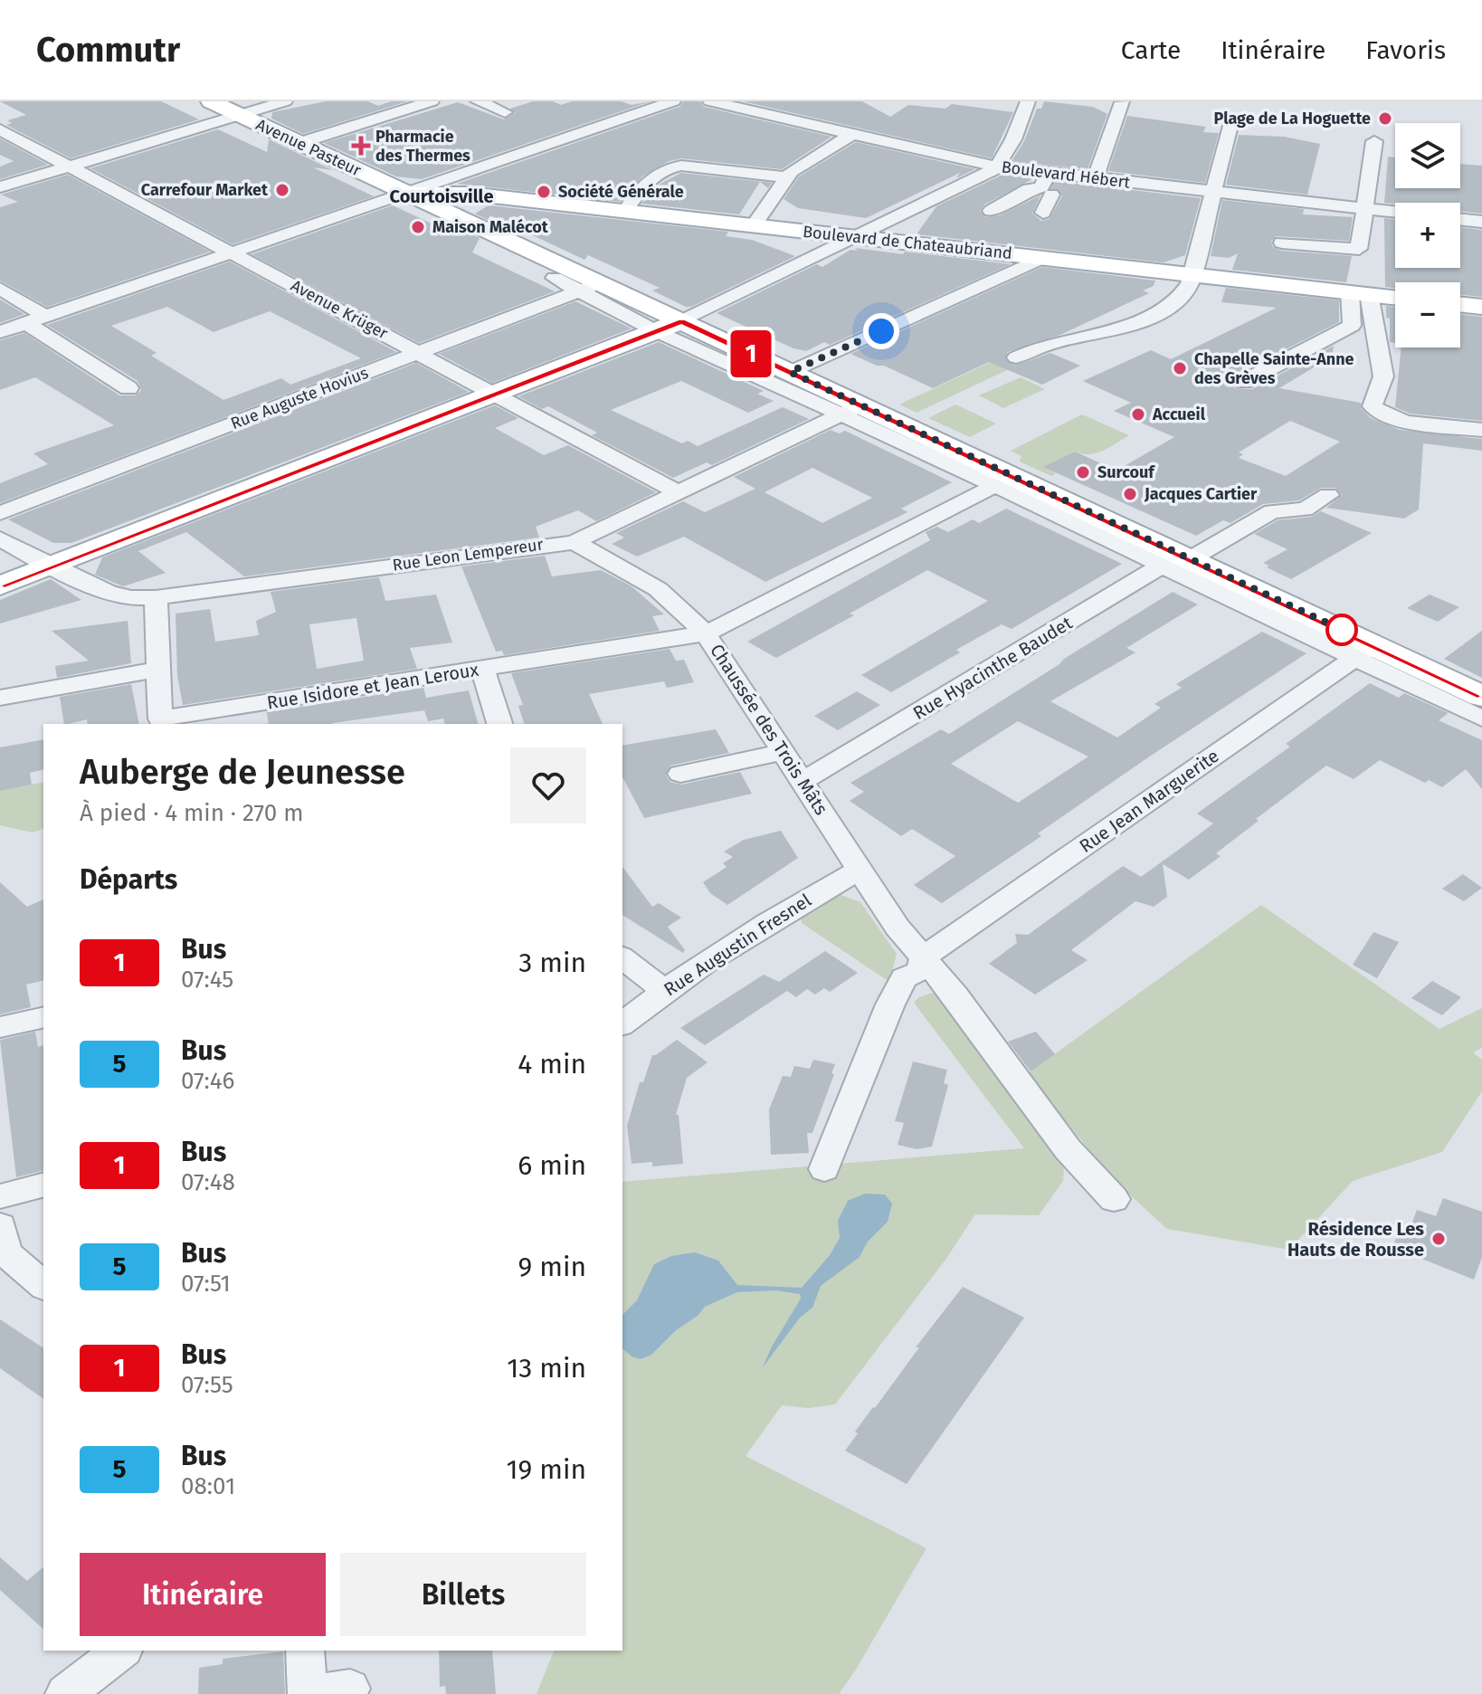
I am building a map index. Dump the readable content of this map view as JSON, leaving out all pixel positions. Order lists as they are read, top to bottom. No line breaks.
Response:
{"streets":{"main road":["Avenue Pasteur","Boulevard de Chateaubriand"],"street":["Boulevard Hébert","Avenue Krüger","Rue Auguste Hovius","Rue Leon Lempereur","Rue Hyacinthe Baudet","Rue Isidore et Jean Leroux","Chaussée des Trois Mâts","Rue Jean Marguerite","Rue Augustin Fresnel"]},"crossings":[["Avenue Pasteur","Boulevard de Chateaubriand"],["Avenue Pasteur","Rue Auguste Hovius"],["Avenue Pasteur","Rue Leon Lempereur"],["Avenue Pasteur","Rue Hyacinthe Baudet"],["Avenue Pasteur","Rue Isidore et Jean Leroux"],["Avenue Pasteur","Rue Jean Marguerite"],["Avenue Krüger","Rue Auguste Hovius"],["Avenue Krüger","Rue Leon Lempereur"],["Rue Leon Lempereur","Rue Isidore et Jean Leroux"],["Rue Leon Lempereur","Chaussée des Trois Mâts"],["Rue Hyacinthe Baudet","Chaussée des Trois Mâts"],["Rue Isidore et Jean Leroux","Chaussée des Trois Mâts"],["Chaussée des Trois Mâts","Rue Jean Marguerite"],["Chaussée des Trois Mâts","Rue Augustin Fresnel"]],"districts":["Courtoisville"],"places":{"other":["Plage de La Hoguette","Carrefour Market","Société Générale","Maison Malécot","Chapelle Sainte-Anne des Grèves","Accueil","Surcouf","Jacques Cartier","Résidence Les Hauts de Rousse"],"health":["Pharmacie des Thermes"]},"lines":["bus line 1"],"page":{"header":"Commutr","nav":["Carte","Itinéraire","Favoris"],"on_map":"1","map_buttons":["+","−"],"heading":[["Auberge de Jeunesse","À pied · 4 min · 270 m"],"Départs"],"list":[{"mark":"1","name":"Bus","note":"07:45","value":"3 min"},{"mark":"5","name":"Bus","note":"07:46","value":"4 min"},{"mark":"1","name":"Bus","note":"07:48","value":"6 min"},{"mark":"5","name":"Bus","note":"07:51","value":"9 min"},{"mark":"1","name":"Bus","note":"07:55","value":"13 min"},{"mark":"5","name":"Bus","note":"08:01","value":"19 min"}],"buttons":["Itinéraire","Billets"]}}
